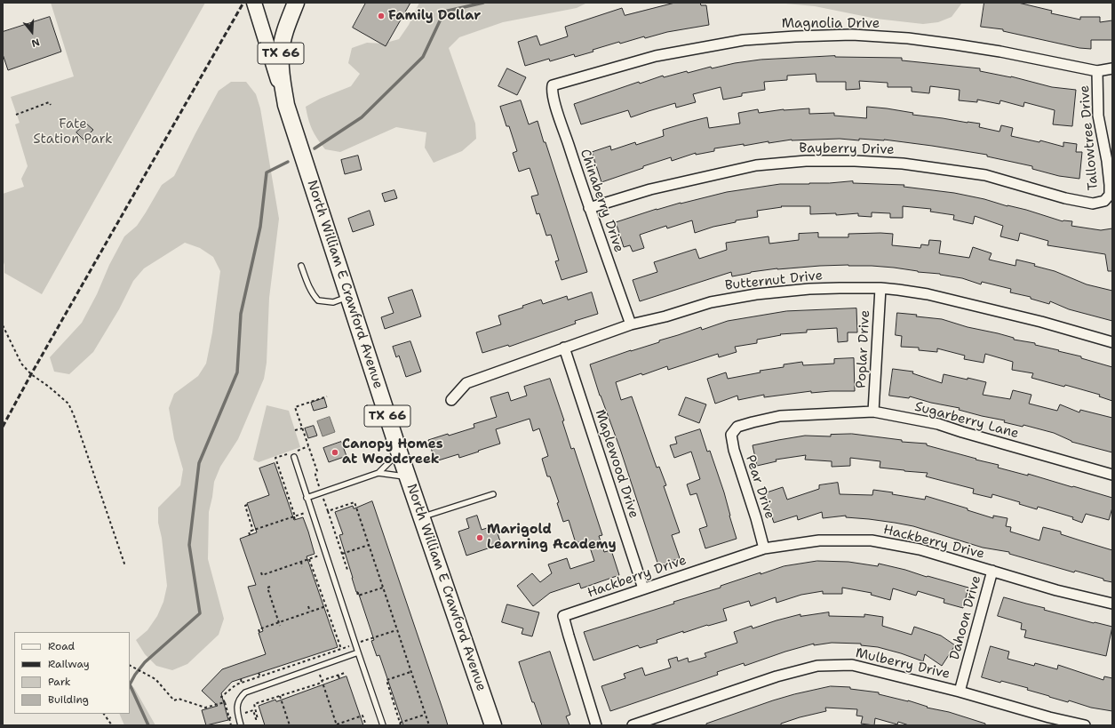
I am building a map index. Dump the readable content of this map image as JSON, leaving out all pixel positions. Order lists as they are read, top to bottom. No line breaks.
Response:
{"streets":{"main road":["TX 66","North William E Crawford Avenue"],"street":["Magnolia Drive","Tallowtree Drive","Bayberry Drive","Chinaberry Drive","Butternut Drive","Poplar Drive","Sugarberry Lane","Maplewood Drive","Pear Drive","Hackberry Drive","Dahoon Drive","Mulberry Drive"]},"crossings":[["Magnolia Drive","Tallowtree Drive"],["Magnolia Drive","Chinaberry Drive"],["TX 66","North William E Crawford Avenue"],["Tallowtree Drive","Bayberry Drive"],["Bayberry Drive","Chinaberry Drive"],["Chinaberry Drive","Butternut Drive"],["Butternut Drive","Poplar Drive"],["Butternut Drive","Maplewood Drive"],["Poplar Drive","Sugarberry Lane"],["Sugarberry Lane","Pear Drive"],["Maplewood Drive","Hackberry Drive"],["Pear Drive","Hackberry Drive"],["Hackberry Drive","Dahoon Drive"],["Dahoon Drive","Mulberry Drive"]],"parks":["Fate Station Park"],"places":["Family Dollar","Canopy Homes at Woodcreek","Marigold Learning Academy"],"legend":["Road","Railway","Park","Building"],"north":"bottom"}
